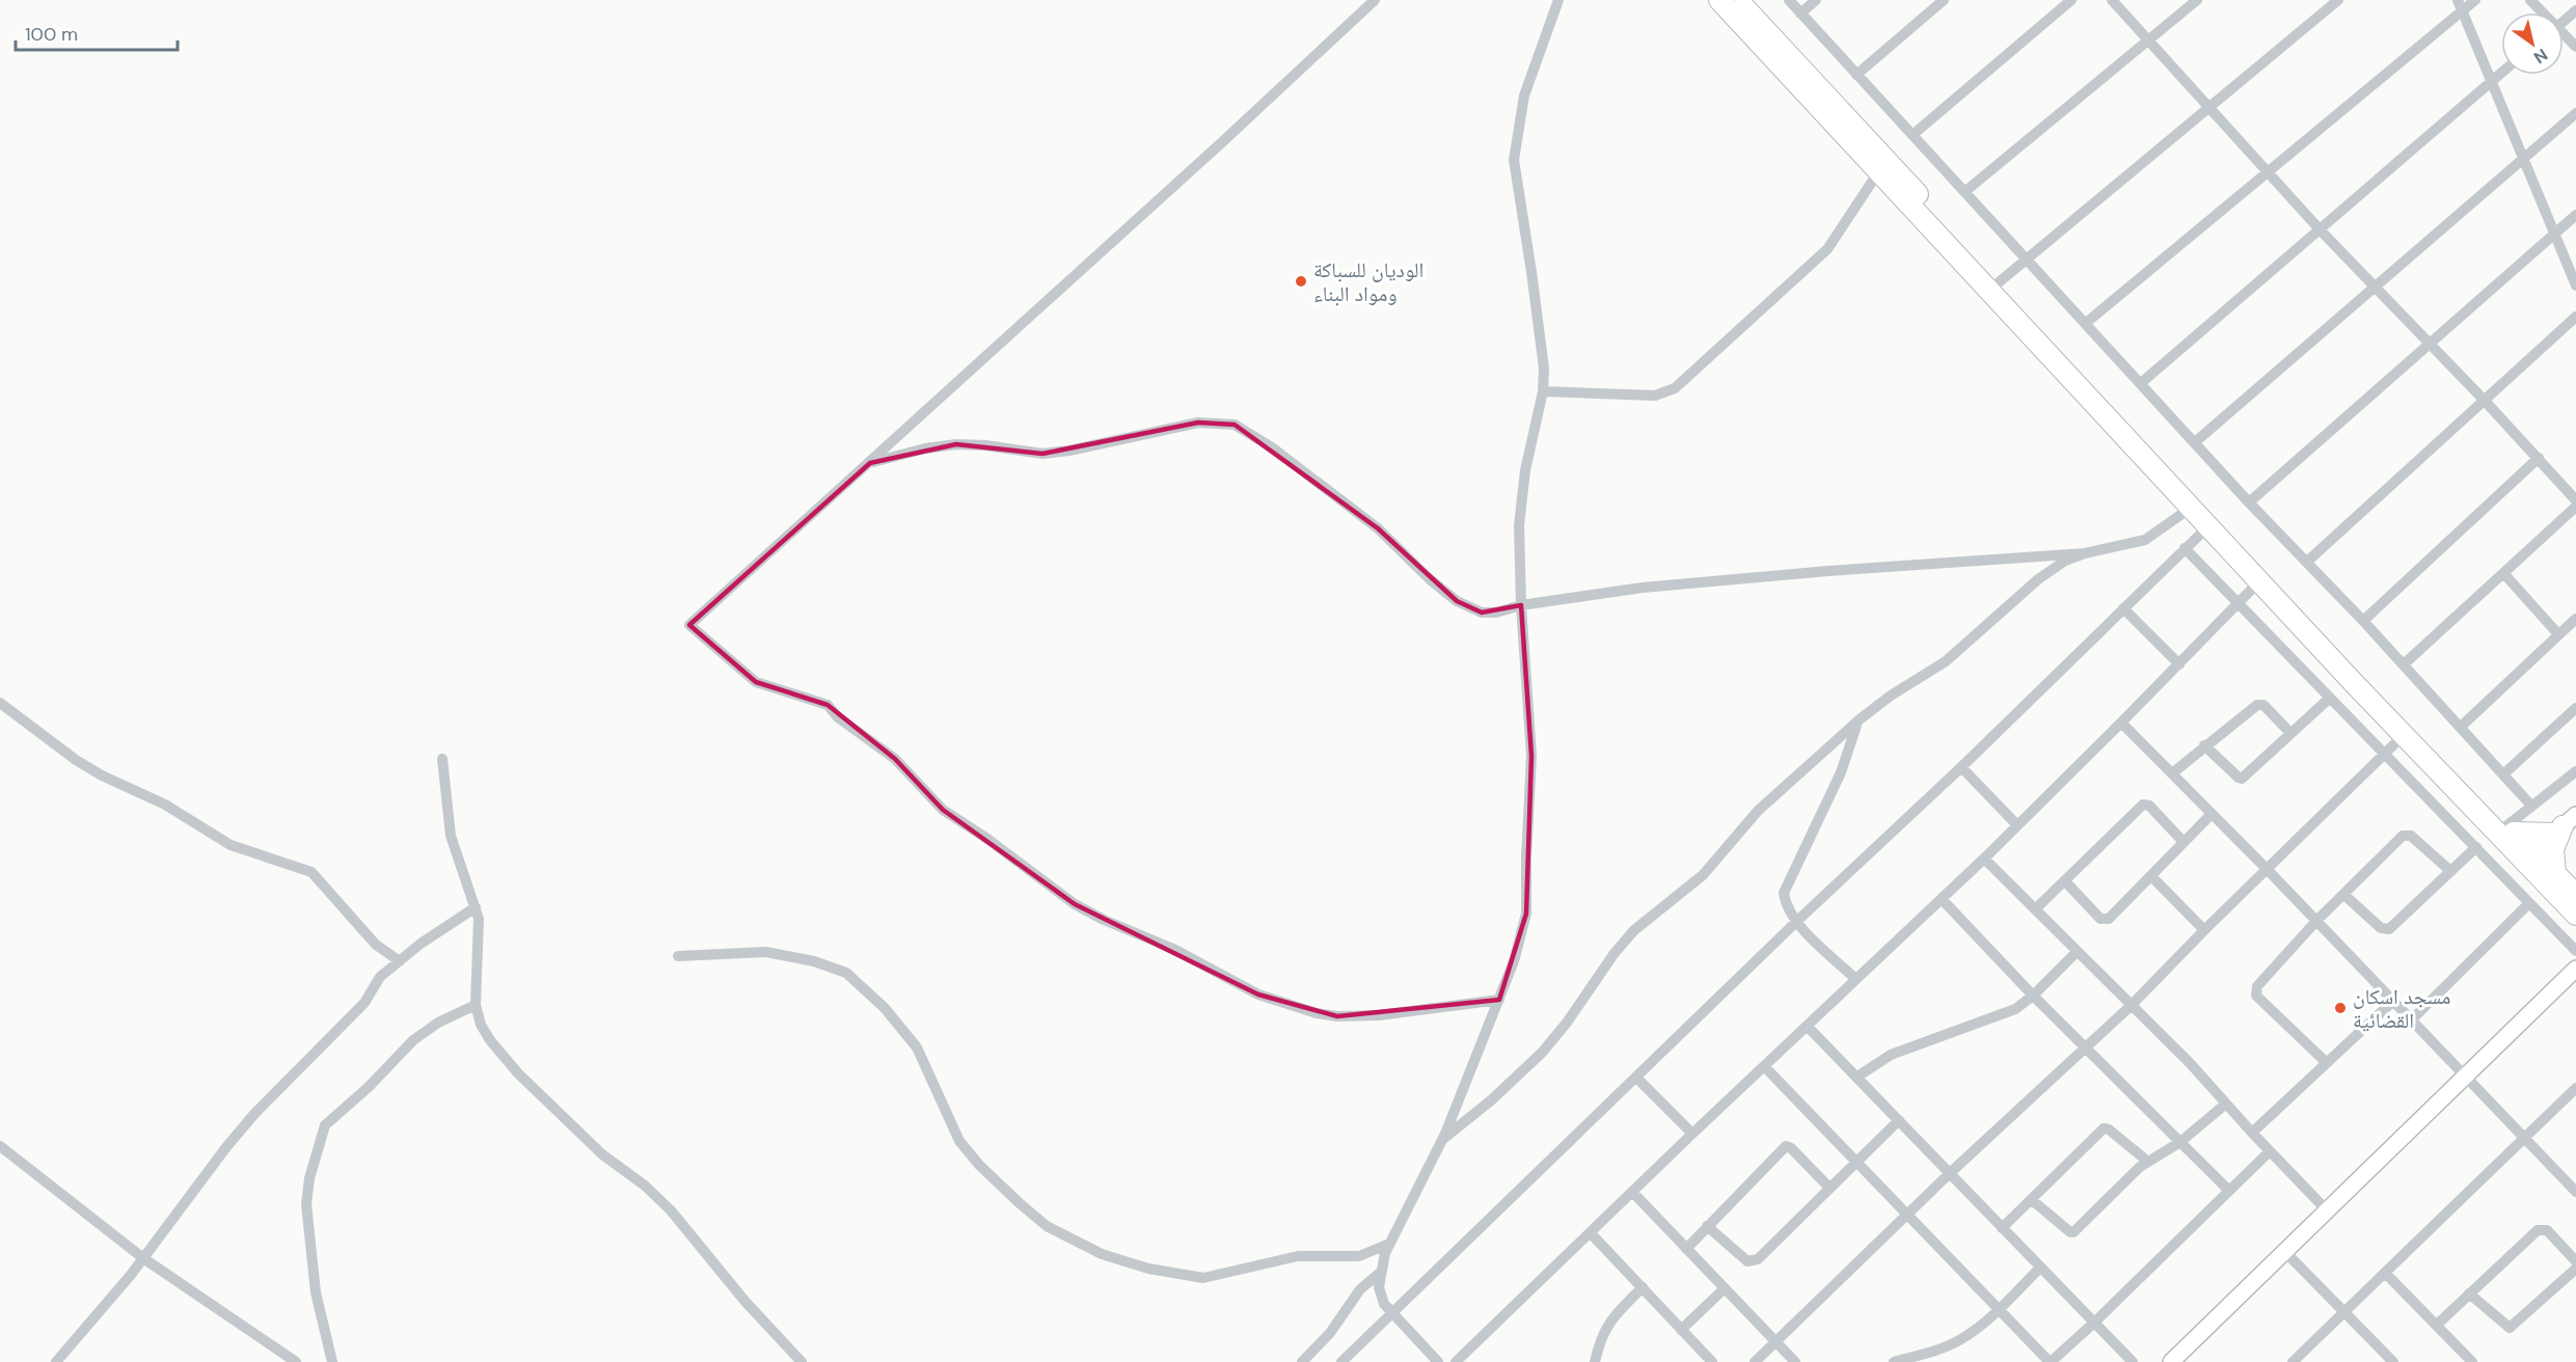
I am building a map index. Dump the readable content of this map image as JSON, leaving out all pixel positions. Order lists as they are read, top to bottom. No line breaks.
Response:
{"places":["الوديان للسباكة ومواد البناء","مسجد اسكان القضائية"],"scale_bar":"100 m","north":"bottom right"}
